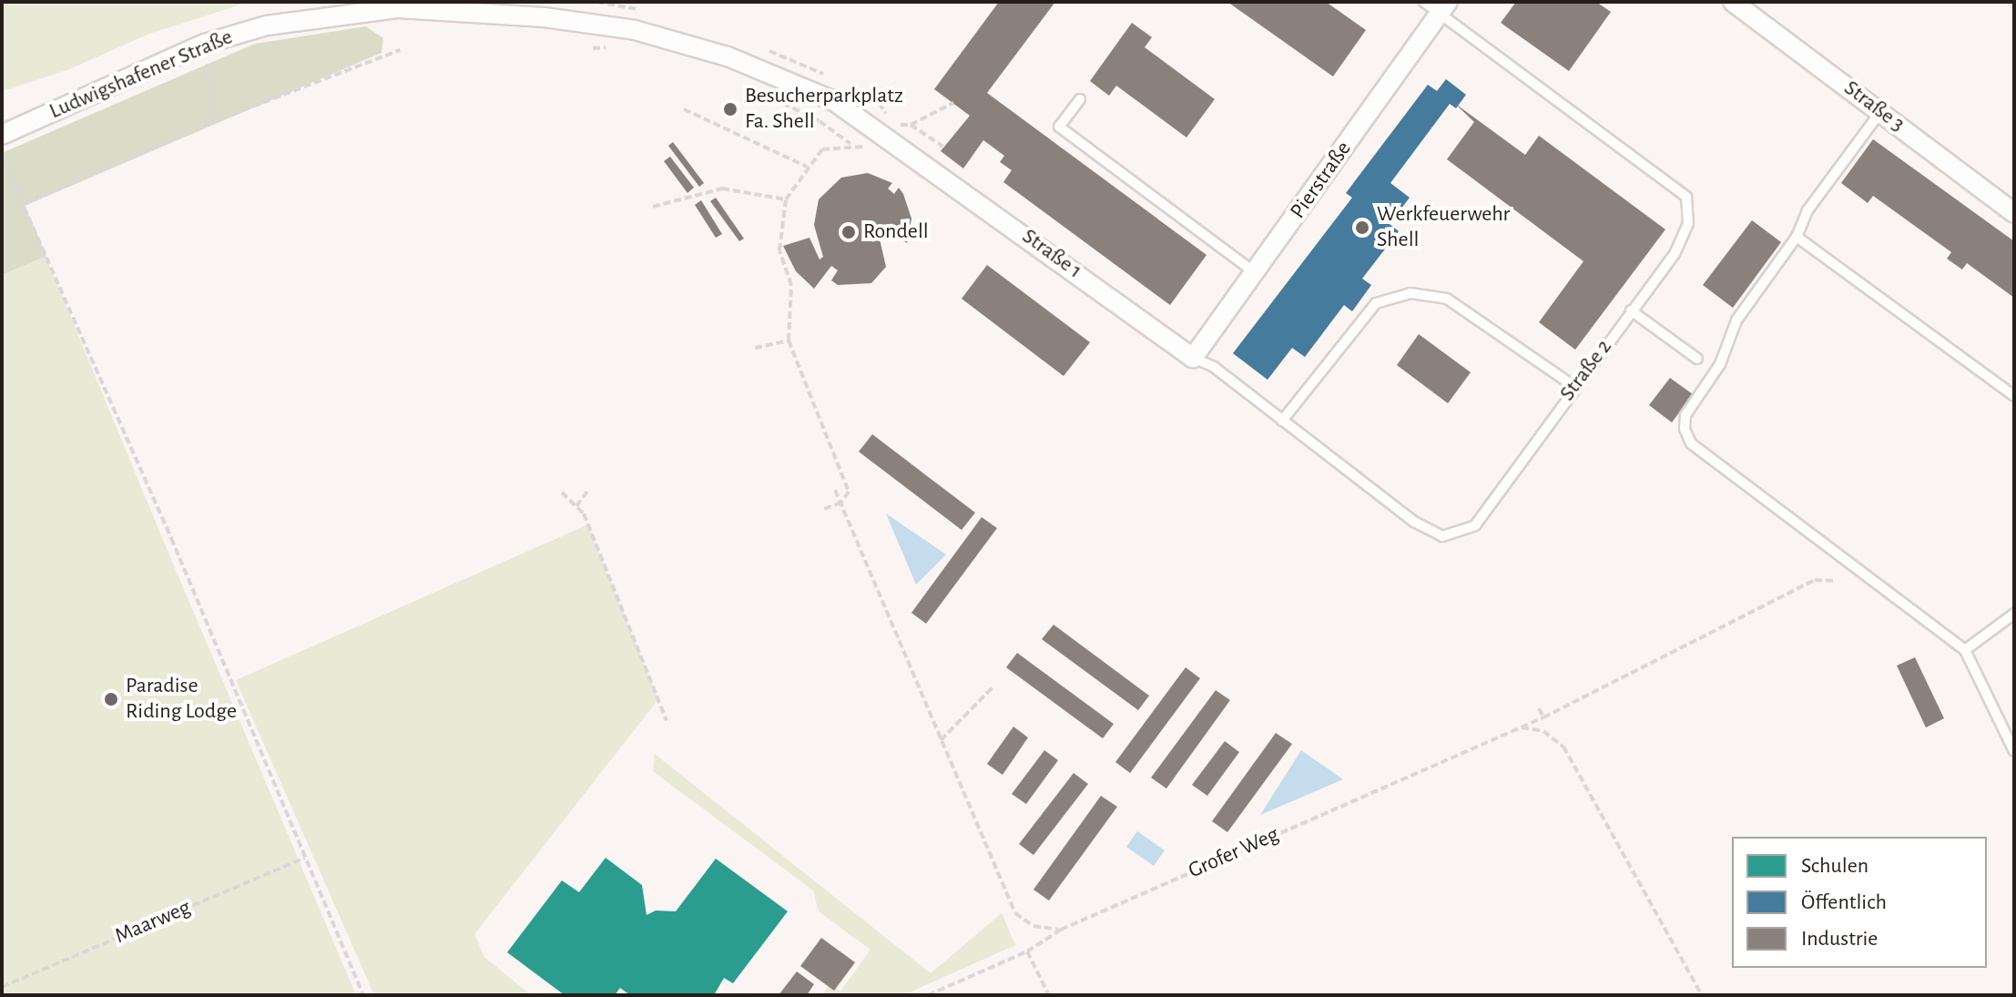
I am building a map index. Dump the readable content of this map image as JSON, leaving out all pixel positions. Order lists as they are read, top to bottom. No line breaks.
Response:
{"streets":{"street":["Ludwigshafener Straße","Straße 3","Pierstraße","Straße 1"],"lane":["Straße 2"],"path":["Grofer Weg","Maarweg"]},"crossings":[["Ludwigshafener Straße","Straße 1"],["Pierstraße","Straße 1"],["Pierstraße","Straße 2"],["Straße 1","Straße 2"]],"places":["Besucherparkplatz Fa. Shell","Werkfeuerwehr Shell","Rondell","Paradise Riding Lodge"],"legend":["Schulen","Öffentlich","Industrie"]}
